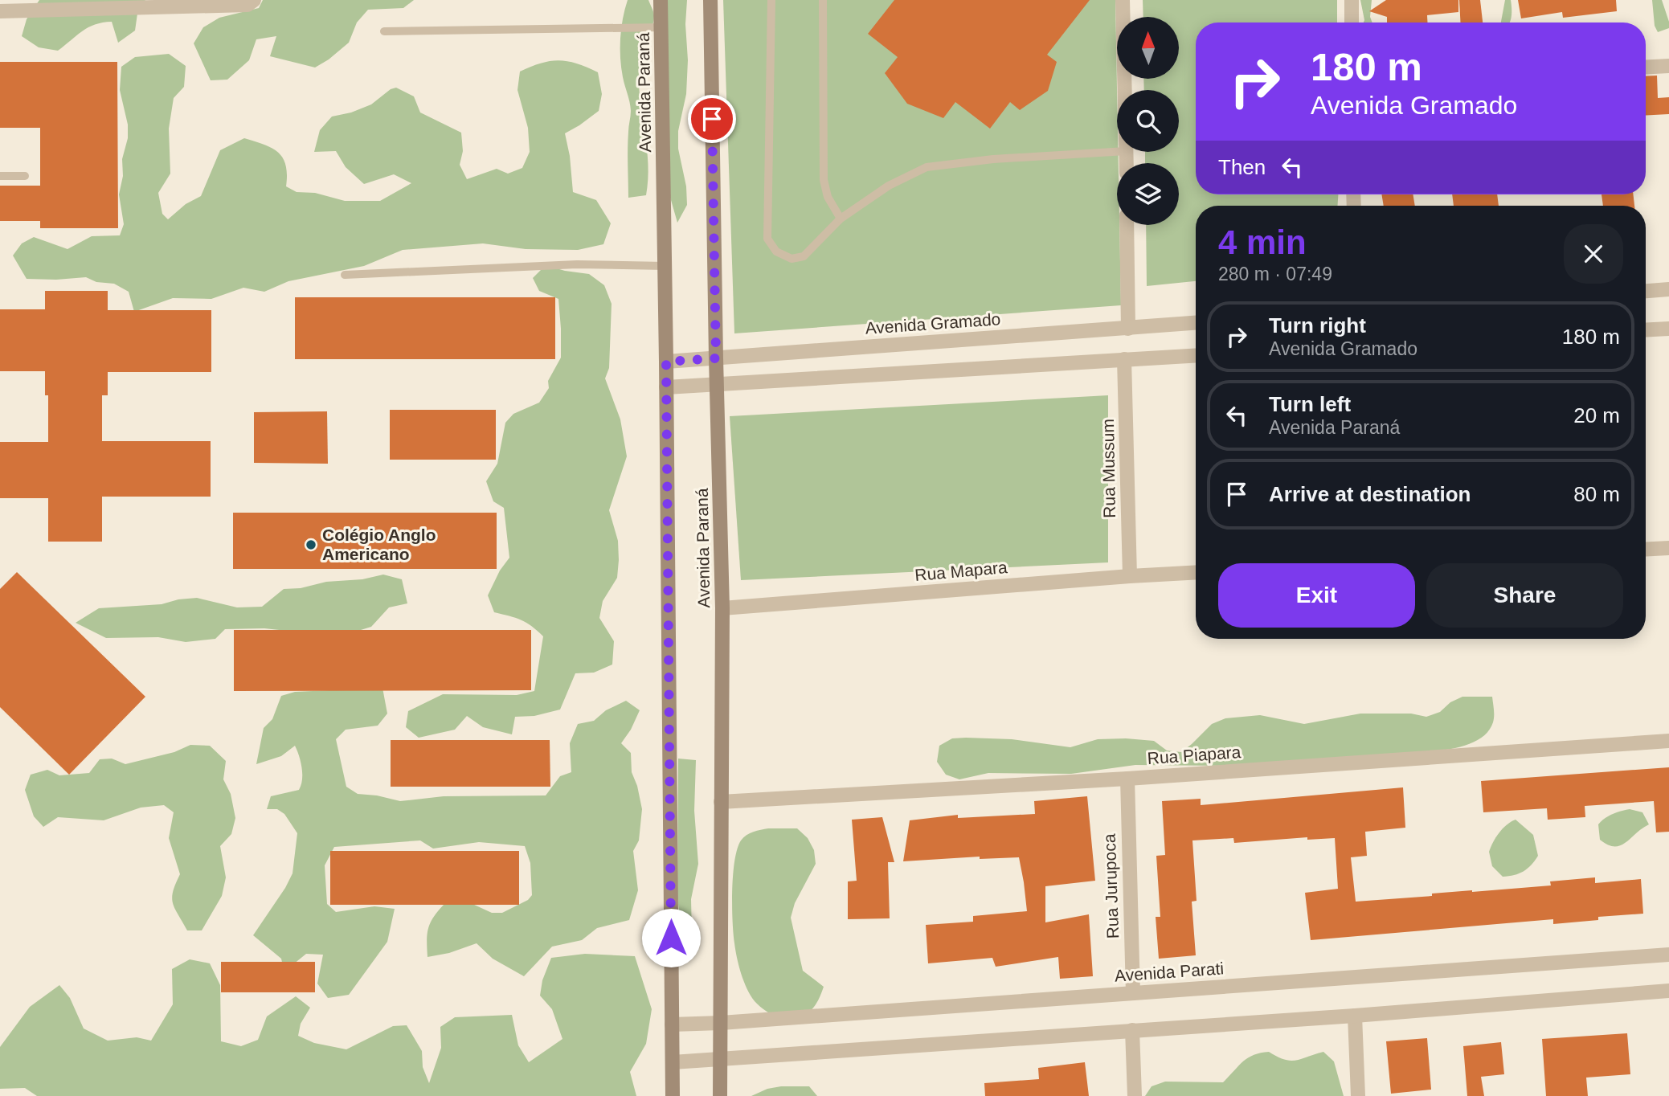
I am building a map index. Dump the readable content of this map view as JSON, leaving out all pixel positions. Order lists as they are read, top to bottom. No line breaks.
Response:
{"streets":{"main road":["Avenida Paraná"],"street":["Avenida Gramado","Rua Mussum","Rua Mapara","Rua Piapara","Rua Jurupoca","Avenida Parati"]},"crossings":[["Avenida Paraná","Avenida Gramado"],["Avenida Paraná","Rua Mapara"],["Avenida Paraná","Rua Piapara"],["Avenida Paraná","Avenida Parati"],["Rua Mussum","Rua Mapara"],["Rua Piapara","Rua Jurupoca"],["Rua Jurupoca","Avenida Parati"]],"places":["Colégio Anglo Americano"],"north":"top","page":{"turn":["180 m","Avenida Gramado"],"then":"Then","heading":["4 min","280 m · 07:49"],"list":[{"name":"Turn right","note":"Avenida Gramado","value":"180 m"},{"name":"Turn left","note":"Avenida Paraná","value":"20 m"},{"name":"Arrive at destination","value":"80 m"}],"buttons":["Exit","Share"]}}
